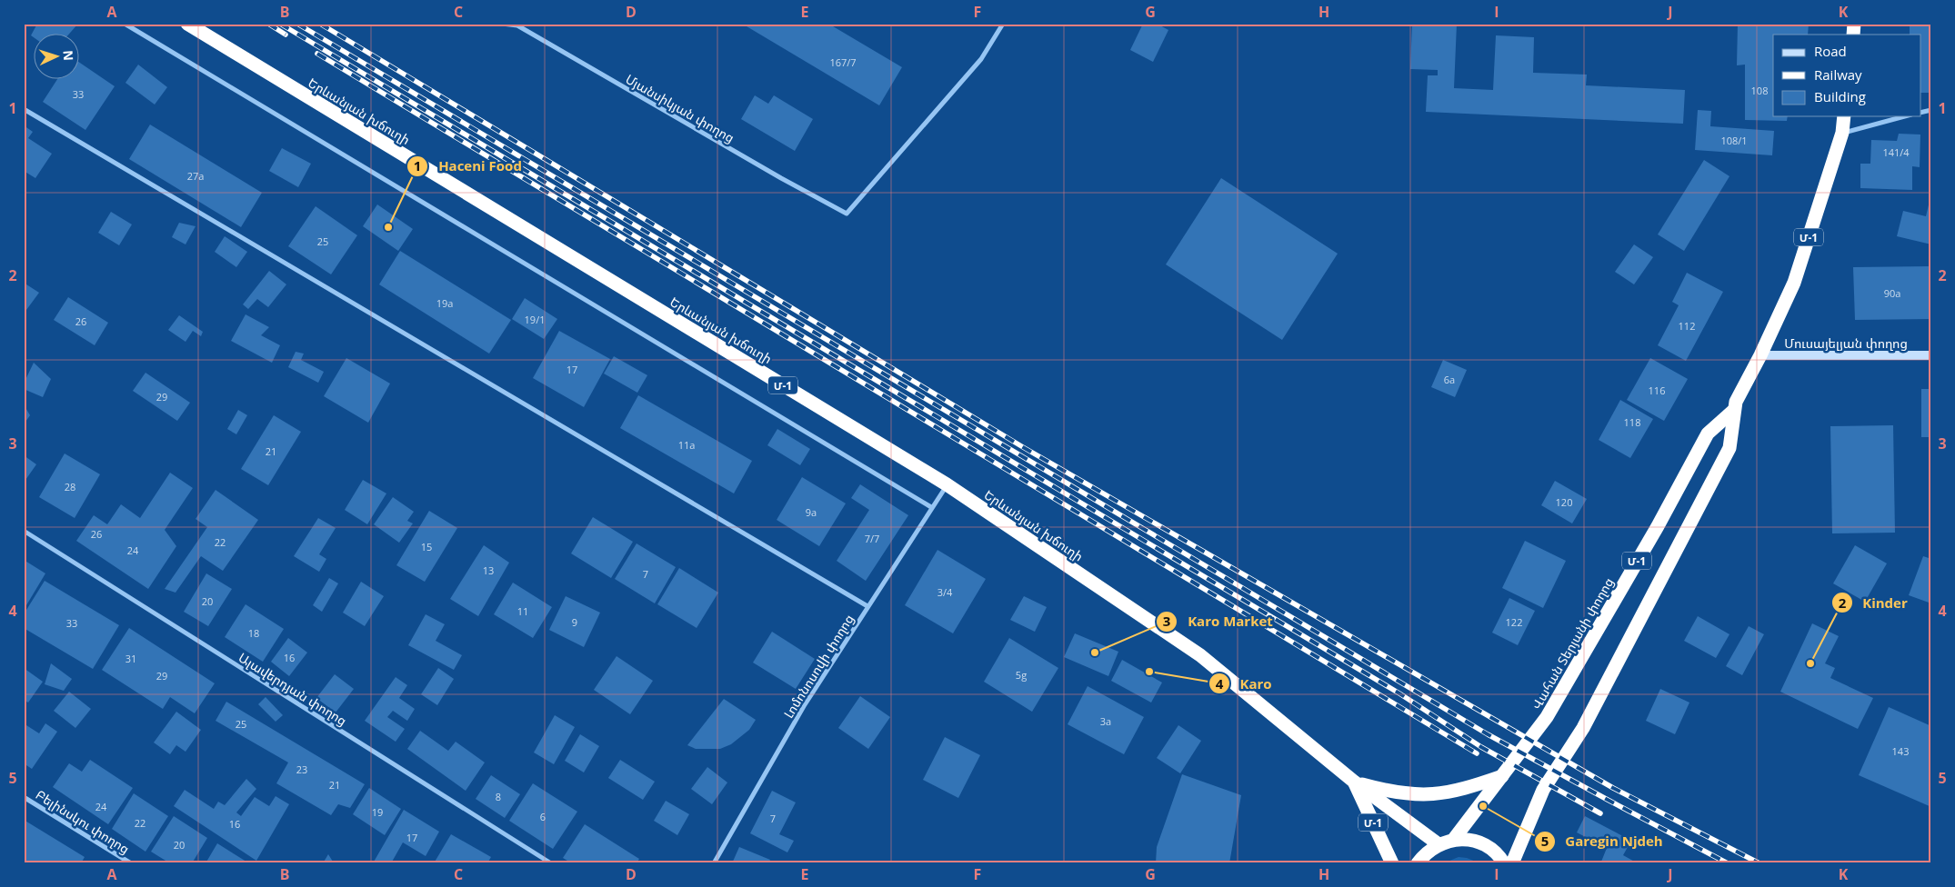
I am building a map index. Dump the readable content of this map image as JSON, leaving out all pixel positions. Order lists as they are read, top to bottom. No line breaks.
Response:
{"streets":{"highway":["Երևանյան խճուղի","Մ-1","Վահան Տերյանի փողոց"],"street":["Մյանսիկյան փողոց","Մուսայելյան փողոց","Լոմոնոսովի փողոց","Ալավերդյան փողոց","Բելինսկու փողոց"]},"crossings":[["Երևանյան խճուղի","Լոմոնոսովի փողոց"],["Մուսայելյան փողոց","Վահան Տերյանի փողոց"]],"places":["Haceni Food","Karo Market","Kinder","Karo","Garegin Njdeh"],"house_numbers":["167/7","108","33","108/1","141/4","27a","25","90a","19a","19/1","26","112","17","6a","116","29","118","11a","21","28","120","9a","26","7/7","22","15","24","13","7","3/4","20","11","9","122","33","18","16","31","5g","29","3a","25","143","23","21","8","24","19","6","7","22","16","17","20"],"legend":["Road","Railway","Building"],"north":"right","grid":{"columns":["A","B","C","D","E","F","G","H","I","J","K"],"rows":["1","2","3","4","5"]}}
